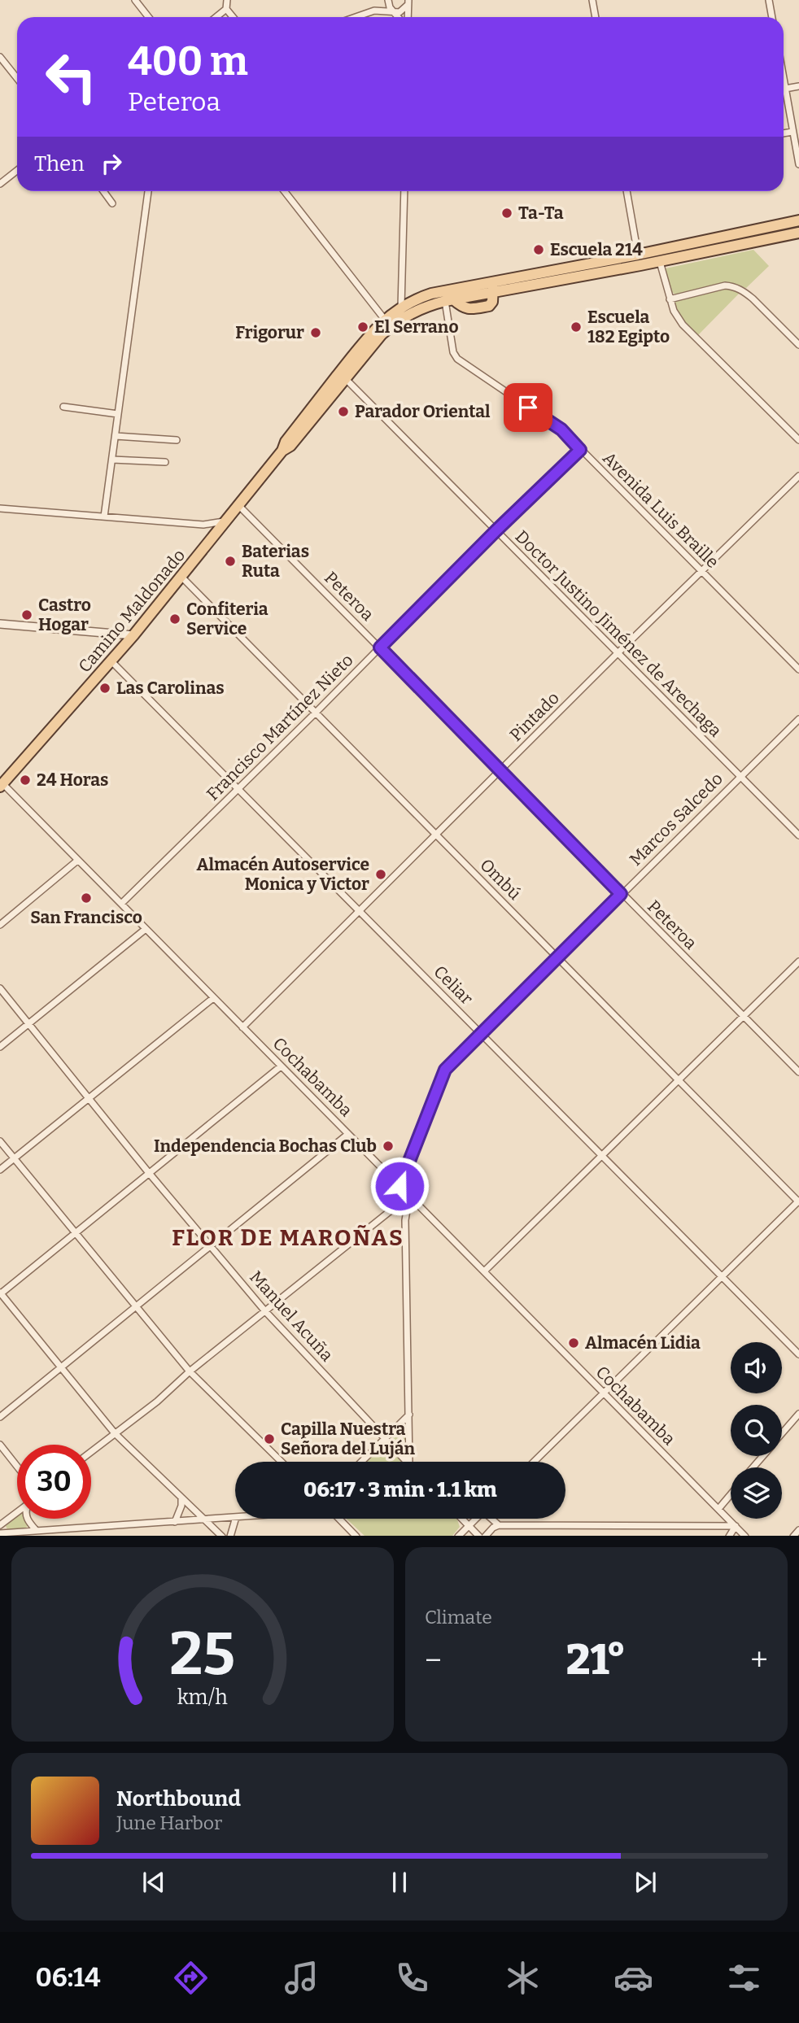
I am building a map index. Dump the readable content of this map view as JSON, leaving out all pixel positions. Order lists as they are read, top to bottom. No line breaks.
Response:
{"streets":{"main road":["Camino Maldonado"],"street":["Avenida Luis Braille","Peteroa","Doctor Justino Jiménez de Arechaga","Pintado","Francisco Martínez Nieto","Marcos Salcedo","Ombú","Celiar","Cochabamba","Manuel Acuña"]},"crossings":[["Avenida Luis Braille","Camino Maldonado"],["Avenida Luis Braille","Pintado"],["Avenida Luis Braille","Francisco Martínez Nieto"],["Peteroa","Camino Maldonado"],["Peteroa","Pintado"],["Peteroa","Francisco Martínez Nieto"],["Peteroa","Marcos Salcedo"],["Camino Maldonado","Doctor Justino Jiménez de Arechaga"],["Camino Maldonado","Ombú"],["Camino Maldonado","Celiar"],["Camino Maldonado","Cochabamba"],["Doctor Justino Jiménez de Arechaga","Pintado"],["Doctor Justino Jiménez de Arechaga","Francisco Martínez Nieto"],["Doctor Justino Jiménez de Arechaga","Marcos Salcedo"],["Pintado","Ombú"],["Pintado","Celiar"],["Pintado","Cochabamba"],["Francisco Martínez Nieto","Ombú"],["Francisco Martínez Nieto","Celiar"],["Francisco Martínez Nieto","Cochabamba"],["Marcos Salcedo","Ombú"],["Marcos Salcedo","Celiar"],["Marcos Salcedo","Cochabamba"]],"districts":["FLOR DE MAROÑAS"],"places":["Ta-Ta","Escuela 214","El Serrano","Escuela 182 Egipto","Frigorur","Parador Oriental","Baterias Ruta","Castro Hogar","Confiteria Service","Las Carolinas","24 Horas","Almacén Autoservice Monica y Victor","San Francisco","Independencia Bochas Club","Almacén Lidia","Capilla Nuestra Señora del Luján"],"page":{"turn":["400 m","Peteroa"],"then":"Then","limit":"30","trip":"06:17 · 3 min · 1.1 km","tile":"Climate","heat":["−","21°","+"],"song":["Northbound","June Harbor"],"tabs":"06:14","gauge":["25","km/h"]}}
